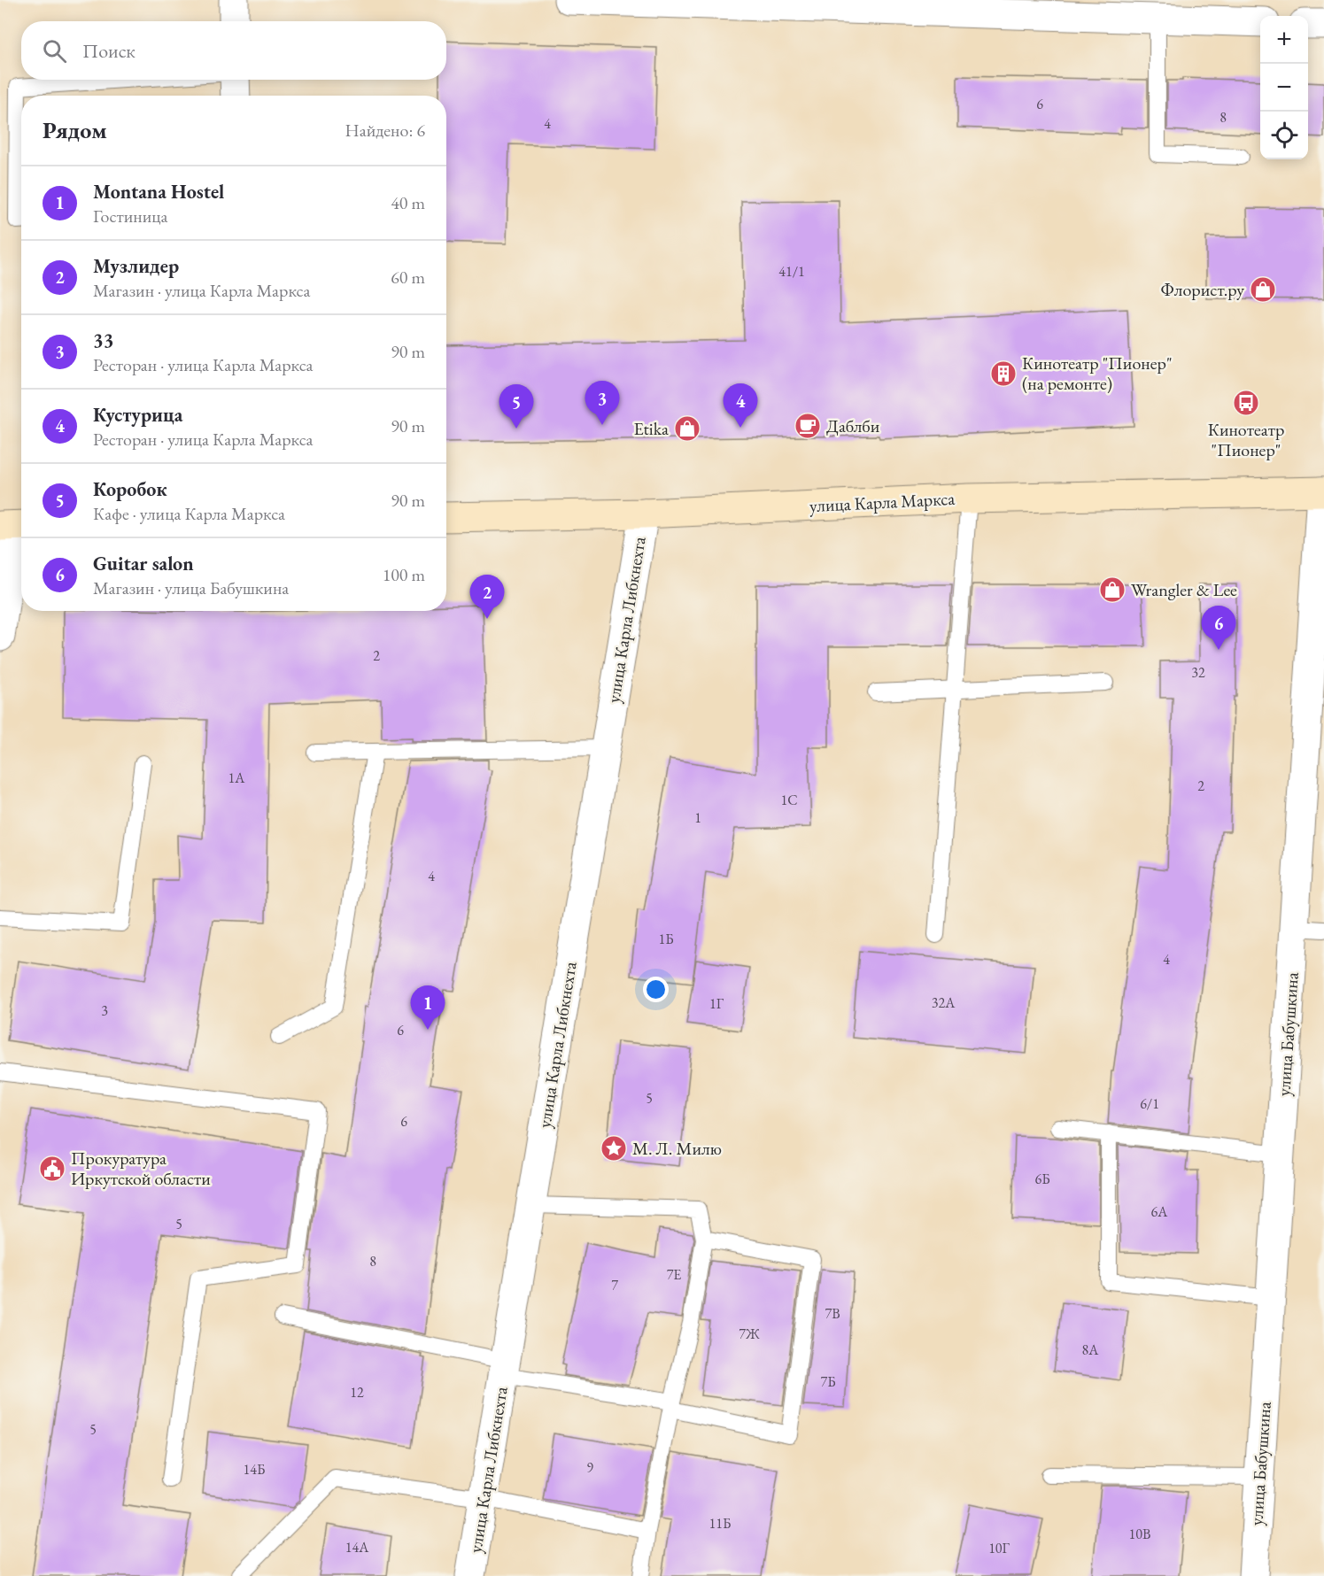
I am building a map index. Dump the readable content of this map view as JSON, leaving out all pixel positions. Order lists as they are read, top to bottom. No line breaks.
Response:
{"streets":{"main road":["улица Карла Маркса"],"street":["улица Карла Либкнехта","улица Бабушкина"]},"crossings":[["улица Карла Маркса","улица Карла Либкнехта"],["улица Карла Маркса","улица Бабушкина"]],"places":{"shop":["Флорист.ру","Etika","Wrangler & Lee"],"building":["Кинотеатр \"Пионер\" (на ремонте)"],"bus stop":["Кинотеатр \"Пионер\""],"cafe":["Даблби"],"place":["М. Л. Милю"],"public building":["Прокуратура Иркутской области"]},"house_numbers":["6","8","4","41/1","2","32","1А","2","1С","1","4","1Б","4","32А","1Г","3","6","5","6/1","6","6Б","6А","5","8","7Е","7","7В","7Ж","8А","7Б","12","5","9","14Б","11Б","10В","14А","10Г"],"page":{"map_buttons":["+","−"],"search":"Поиск","heading":["Рядом","Найдено: 6"],"list":[{"mark":"1","name":"Montana Hostel","note":"Гостиница","value":"40 m"},{"mark":"2","name":"Музлидер","note":"Магазин · улица Карла Маркса","value":"60 m"},{"mark":"3","name":"33","note":"Ресторан · улица Карла Маркса","value":"90 m"},{"mark":"4","name":"Кустурица","note":"Ресторан · улица Карла Маркса","value":"90 m"},{"mark":"5","name":"Коробок","note":"Кафе · улица Карла Маркса","value":"90 m"},{"mark":"6","name":"Guitar salon","note":"Магазин · улица Бабушкина","value":"100 m"}],"pins":["3","4","5","2","6","1"]}}
